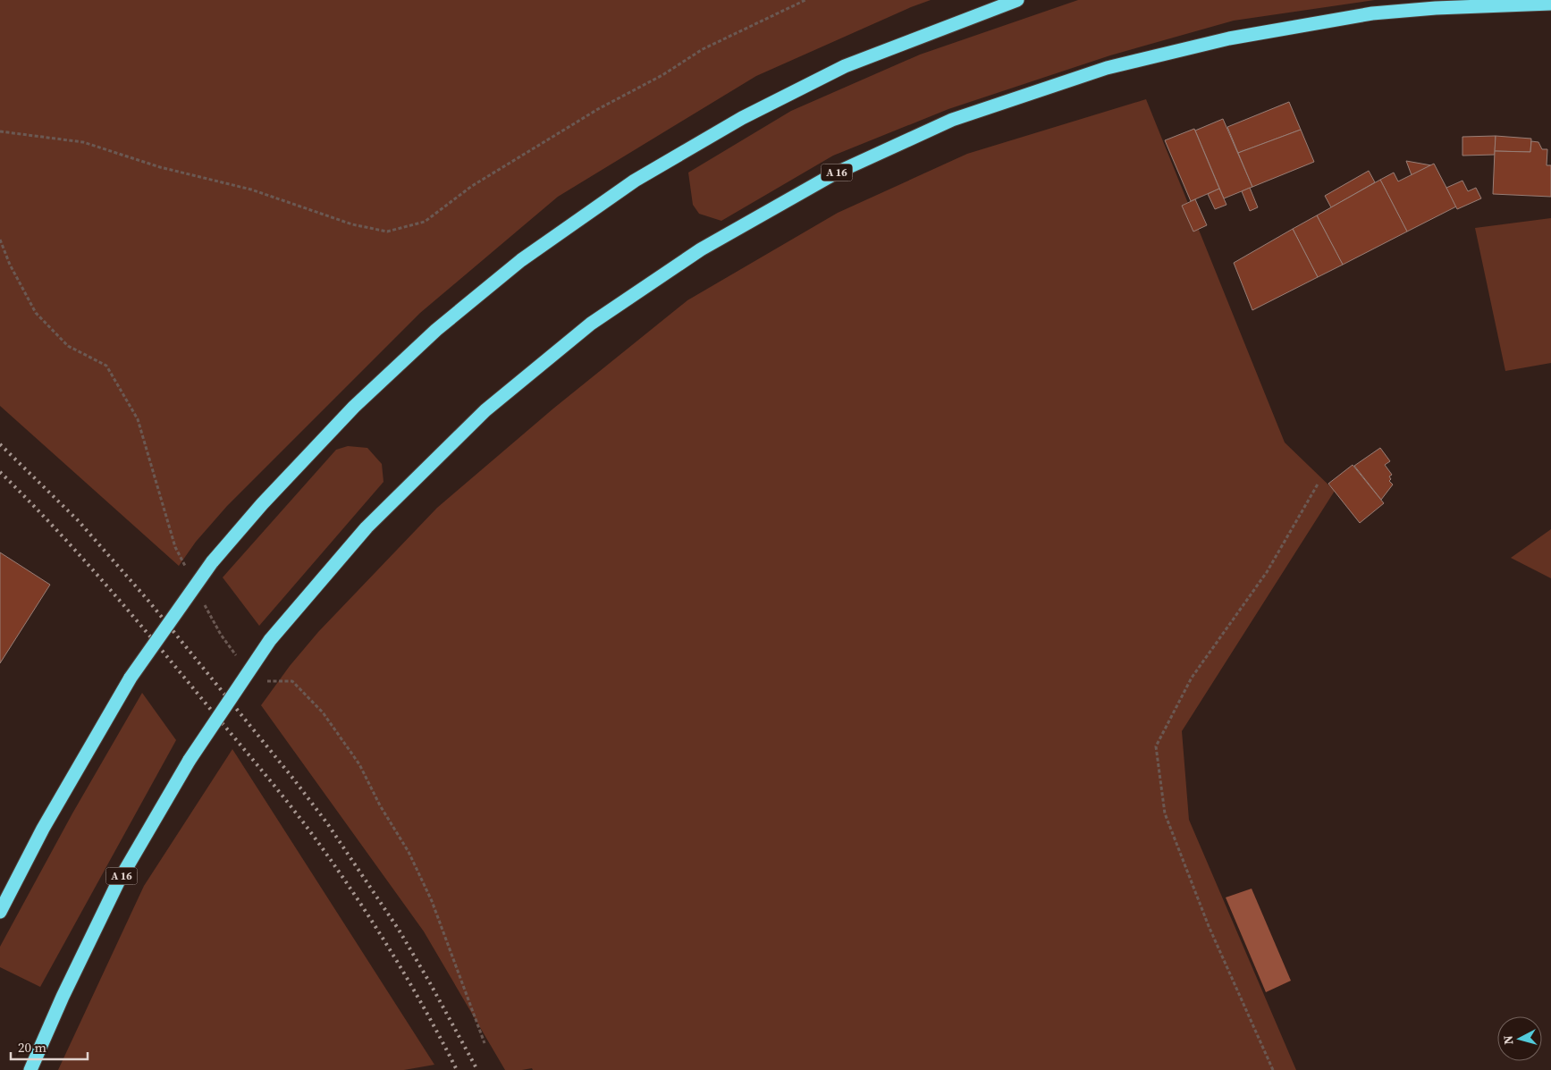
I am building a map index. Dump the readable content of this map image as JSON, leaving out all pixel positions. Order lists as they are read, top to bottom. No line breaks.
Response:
{"streets":{"highway":["A 16"]},"scale_bar":"20 m","north":"left"}
